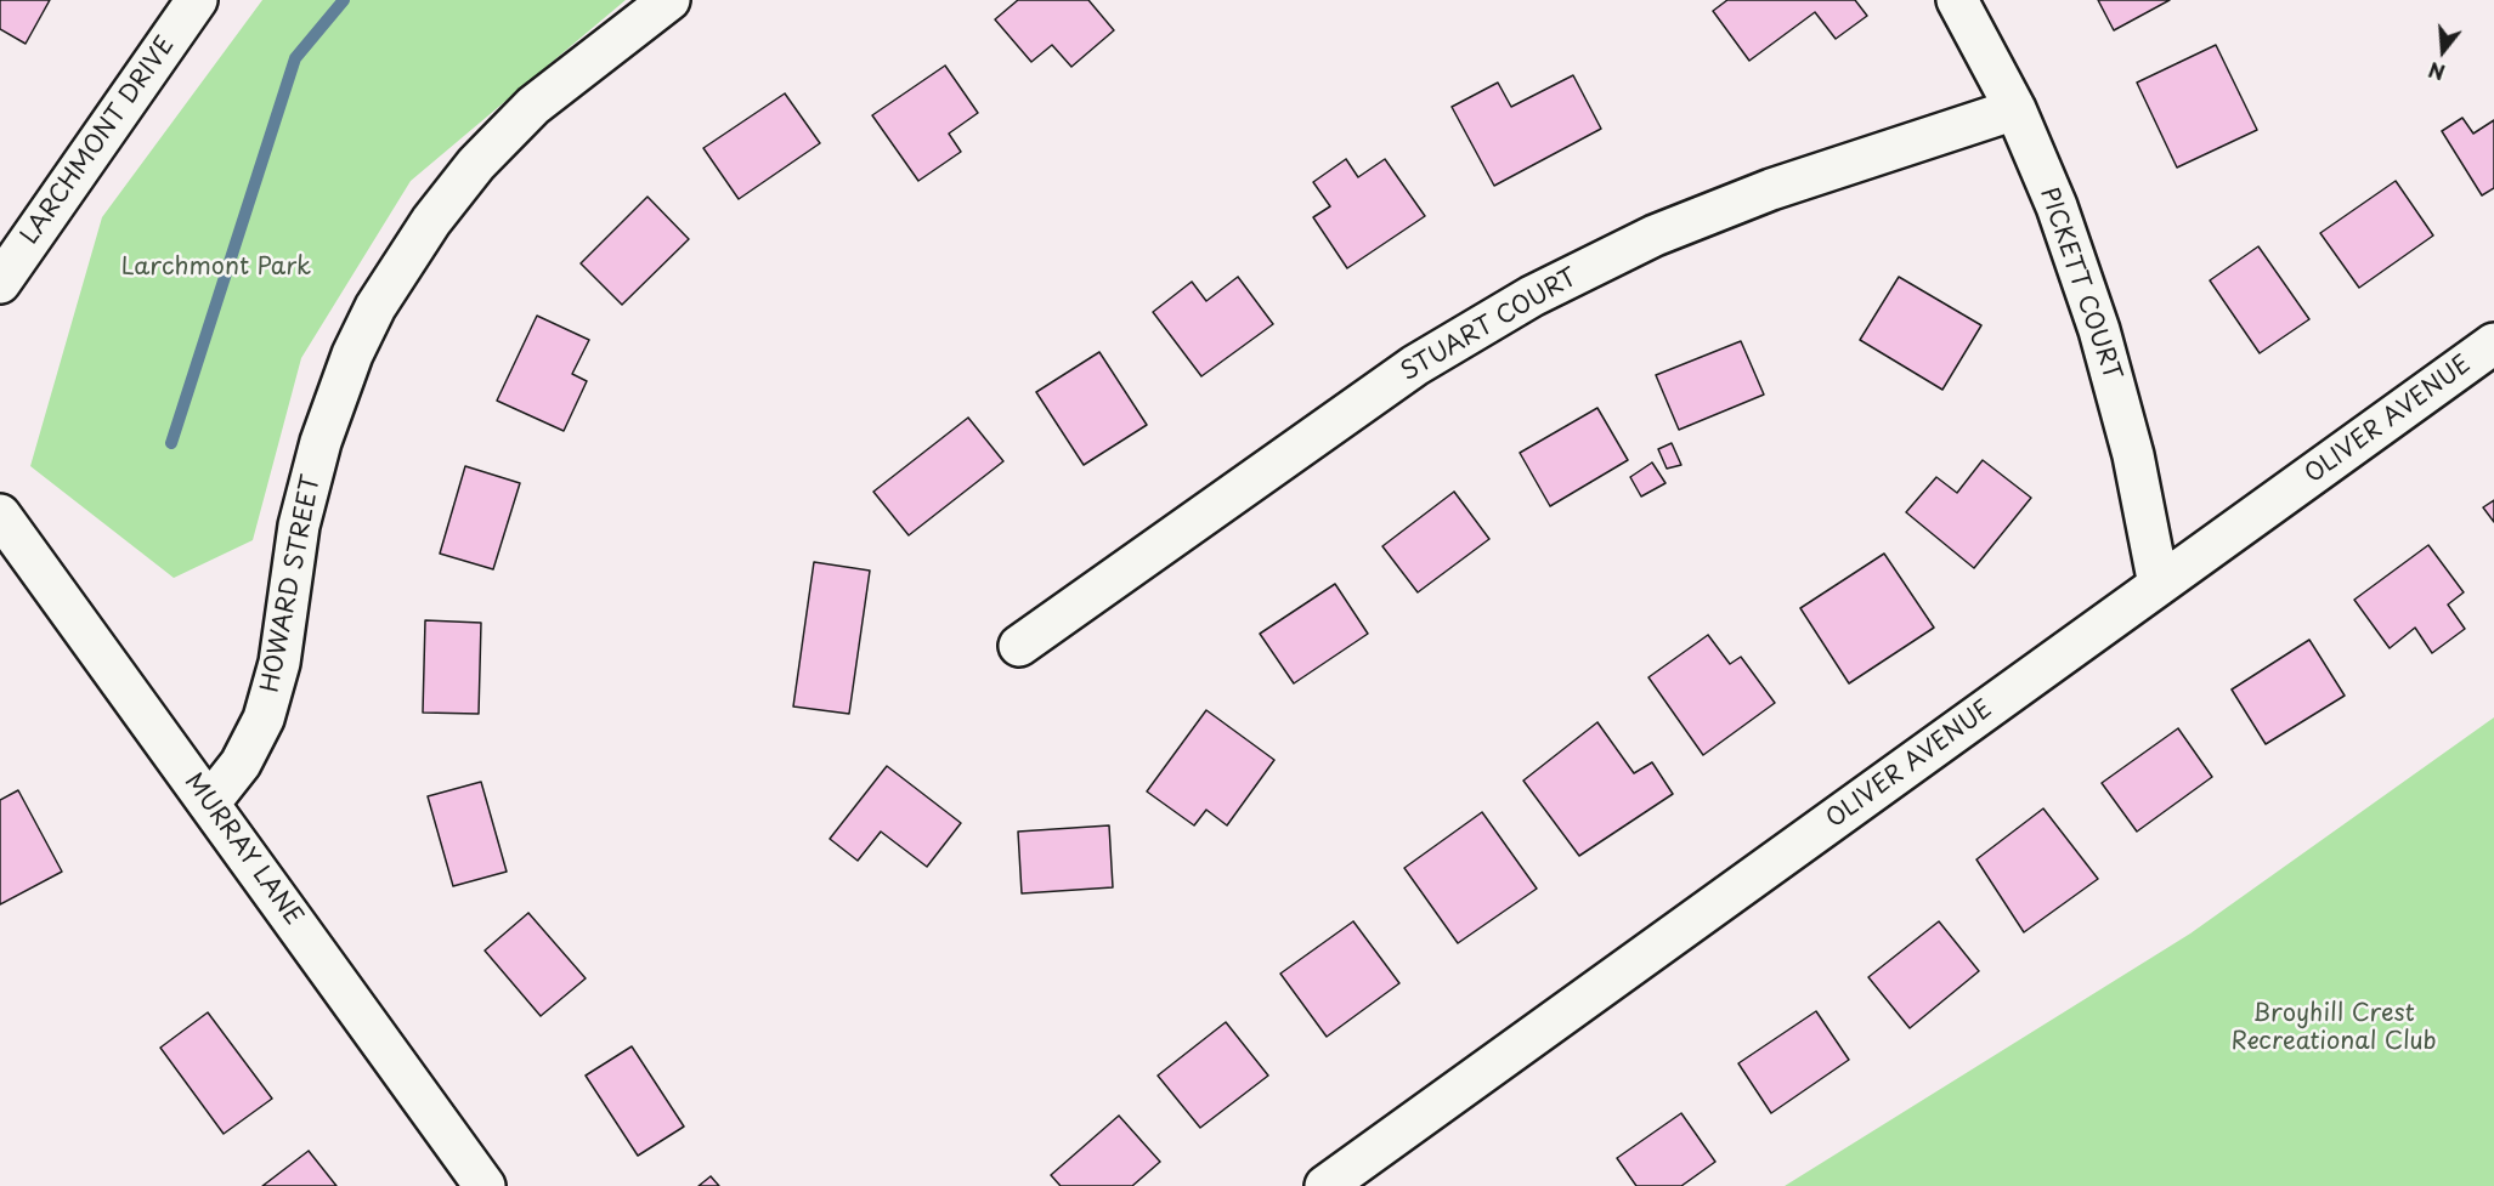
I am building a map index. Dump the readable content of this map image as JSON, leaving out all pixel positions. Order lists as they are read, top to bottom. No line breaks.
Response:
{"streets":{"street":["LARCHMONT DRIVE","PICKETT COURT","STUART COURT","OLIVER AVENUE","HOWARD STREET","MURRAY LANE"]},"crossings":[["PICKETT COURT","STUART COURT"],["PICKETT COURT","OLIVER AVENUE"],["HOWARD STREET","MURRAY LANE"]],"parks":["Larchmont Park","Broyhill Crest Recreational Club"],"north":"bottom"}
